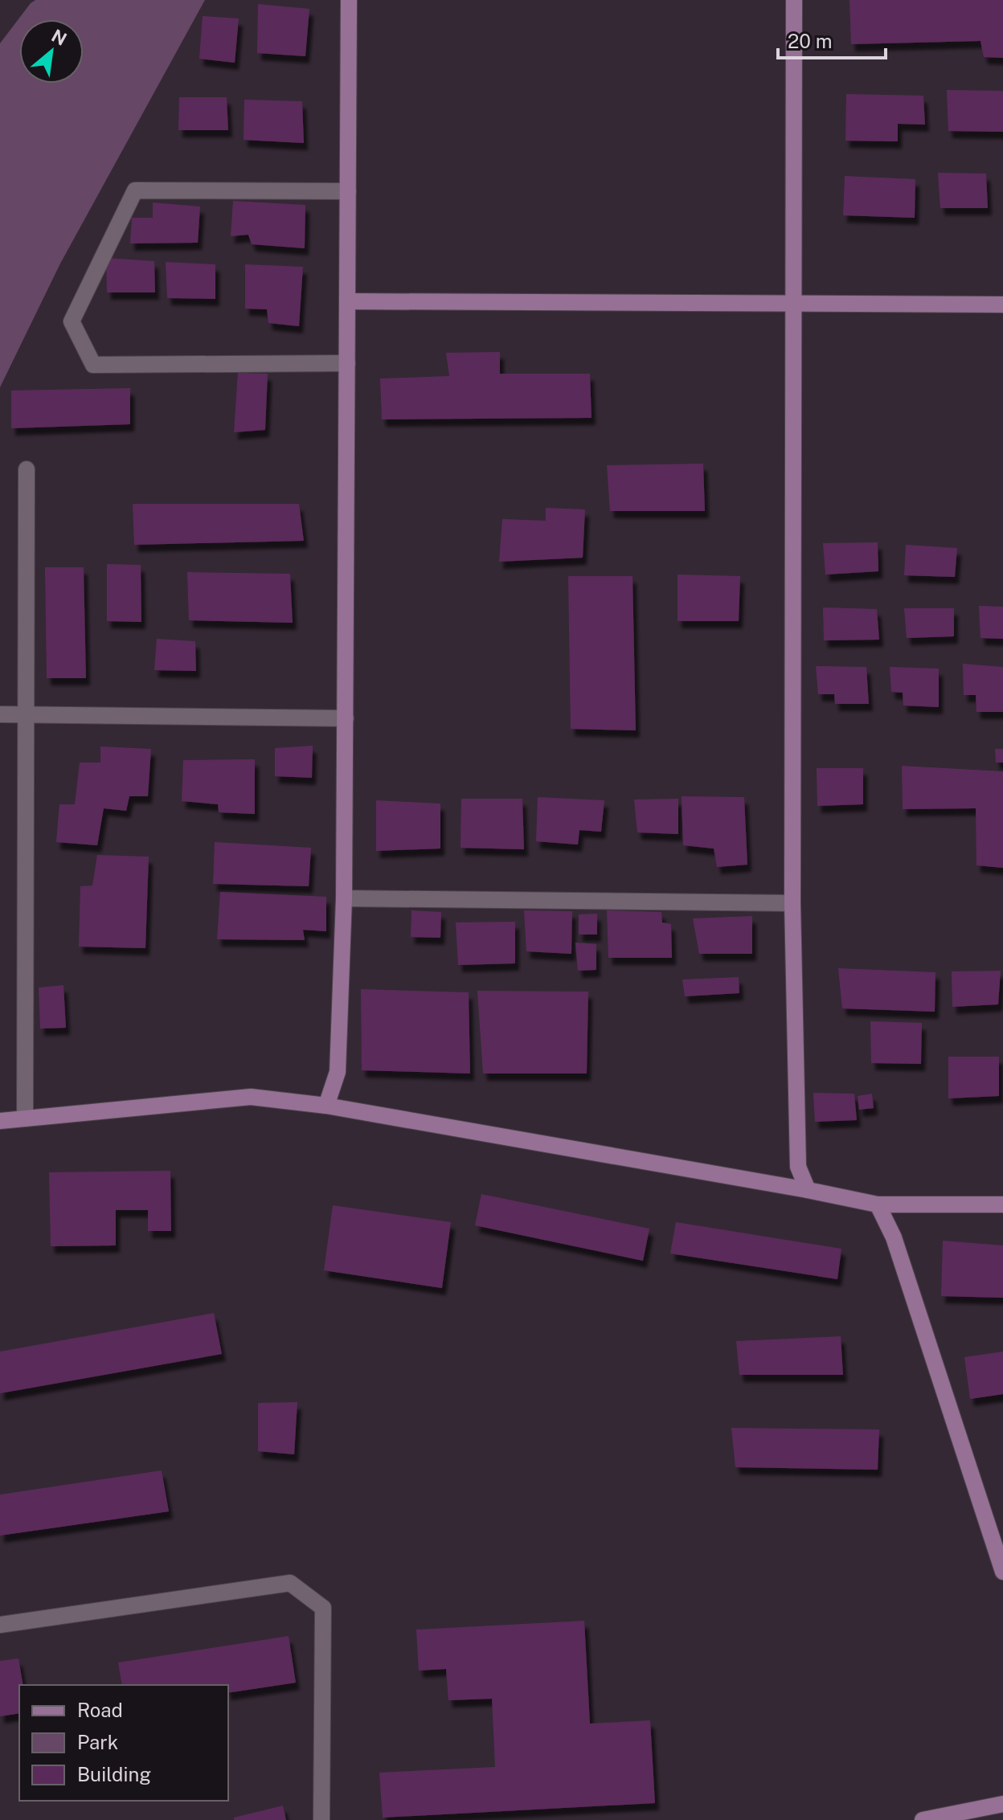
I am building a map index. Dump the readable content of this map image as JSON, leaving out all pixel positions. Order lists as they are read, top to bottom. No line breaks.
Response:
{"legend":["Road","Park","Building"],"scale_bar":"20 m","north":"top right"}
